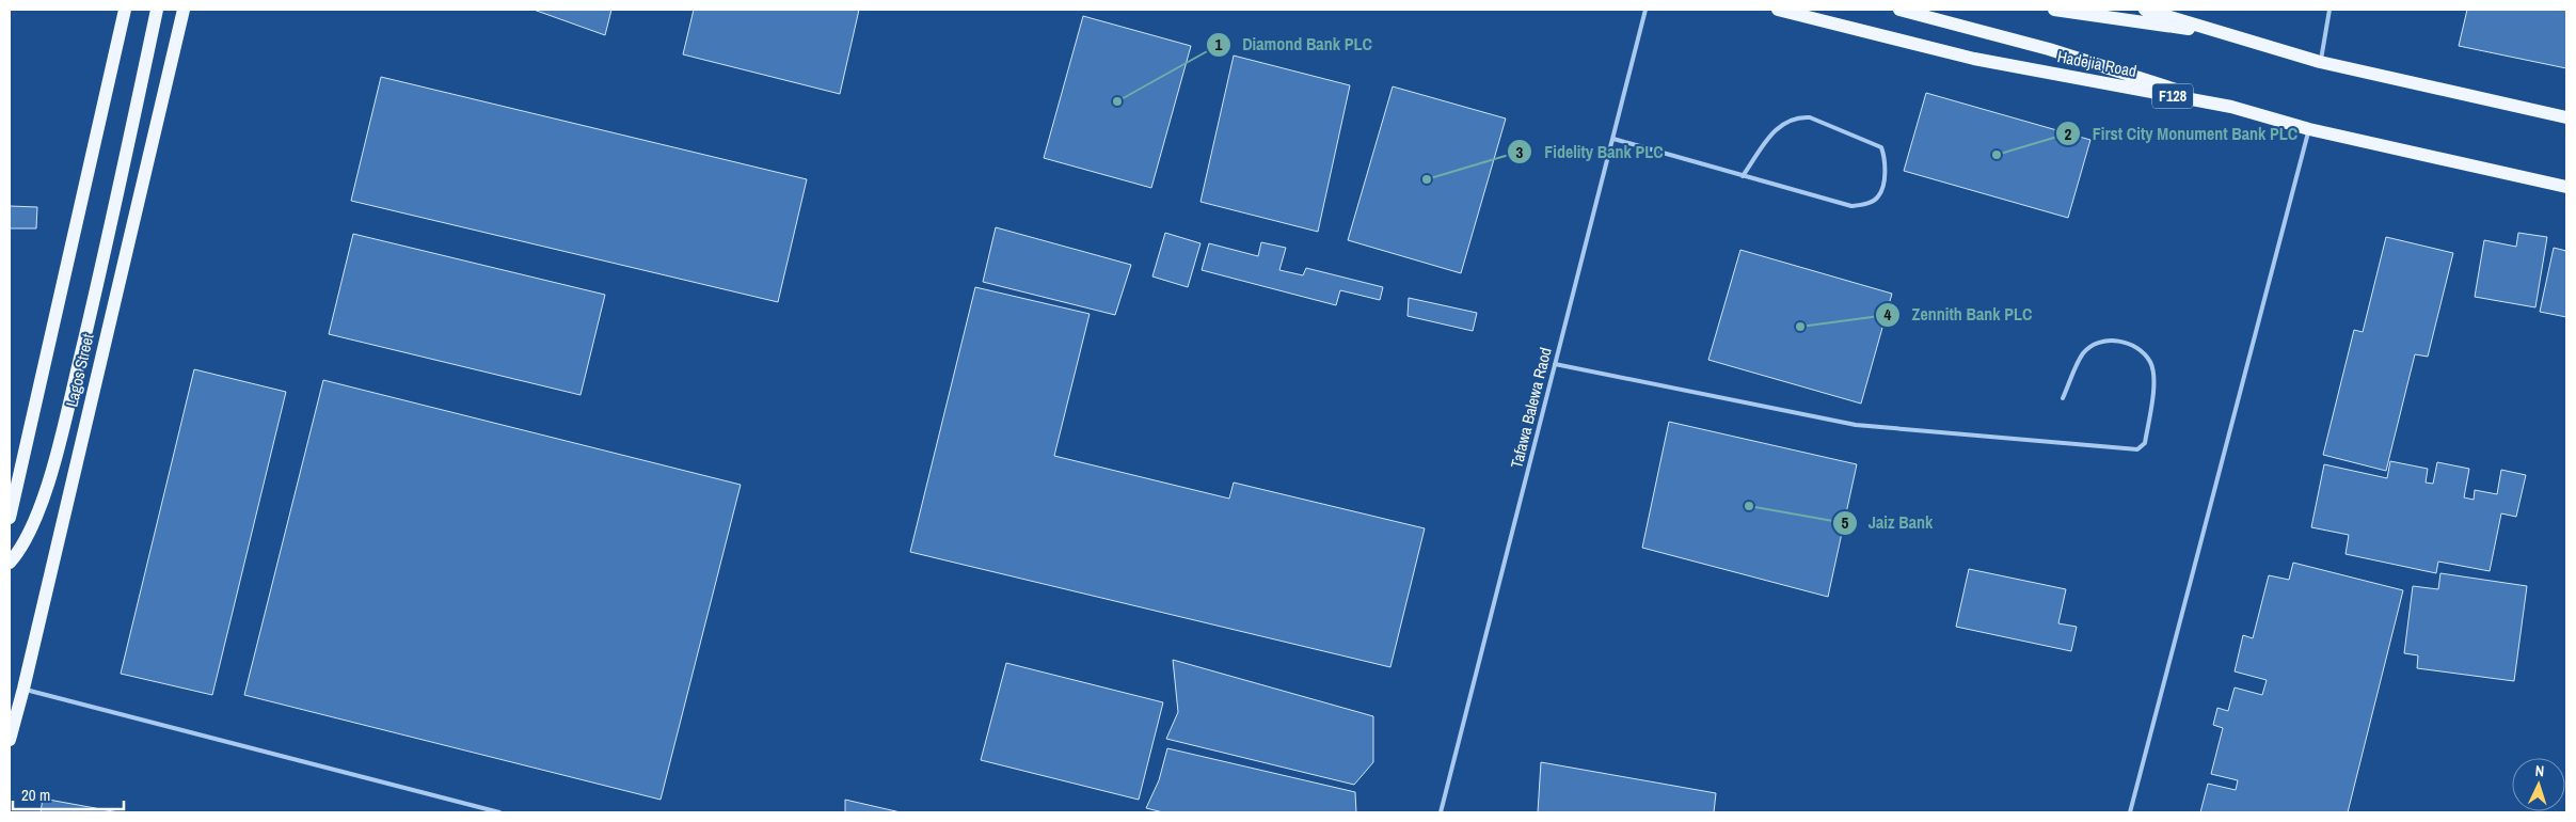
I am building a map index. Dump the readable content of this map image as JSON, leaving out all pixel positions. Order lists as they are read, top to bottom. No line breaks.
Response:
{"streets":{"main road":["Hadejia Road","F128","Lagos Street"],"lane":["Tafawa Balewa Raod"]},"places":["Diamond Bank PLC","First City Monument Bank PLC","Fidelity Bank PLC","Zennith Bank PLC","Jaiz Bank"],"scale_bar":"20 m","north":"top"}
